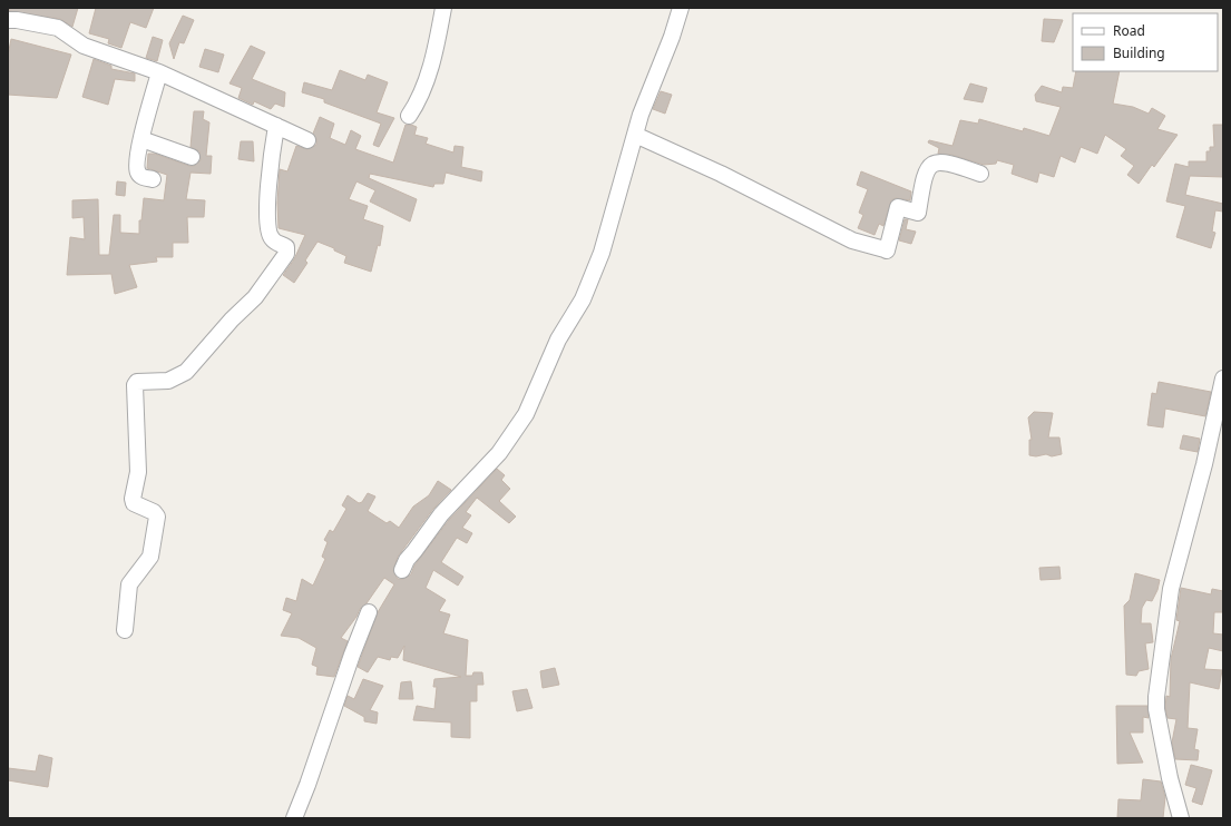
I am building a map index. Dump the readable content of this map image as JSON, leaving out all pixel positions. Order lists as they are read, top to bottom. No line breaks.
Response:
{"legend":["Road","Building"]}
